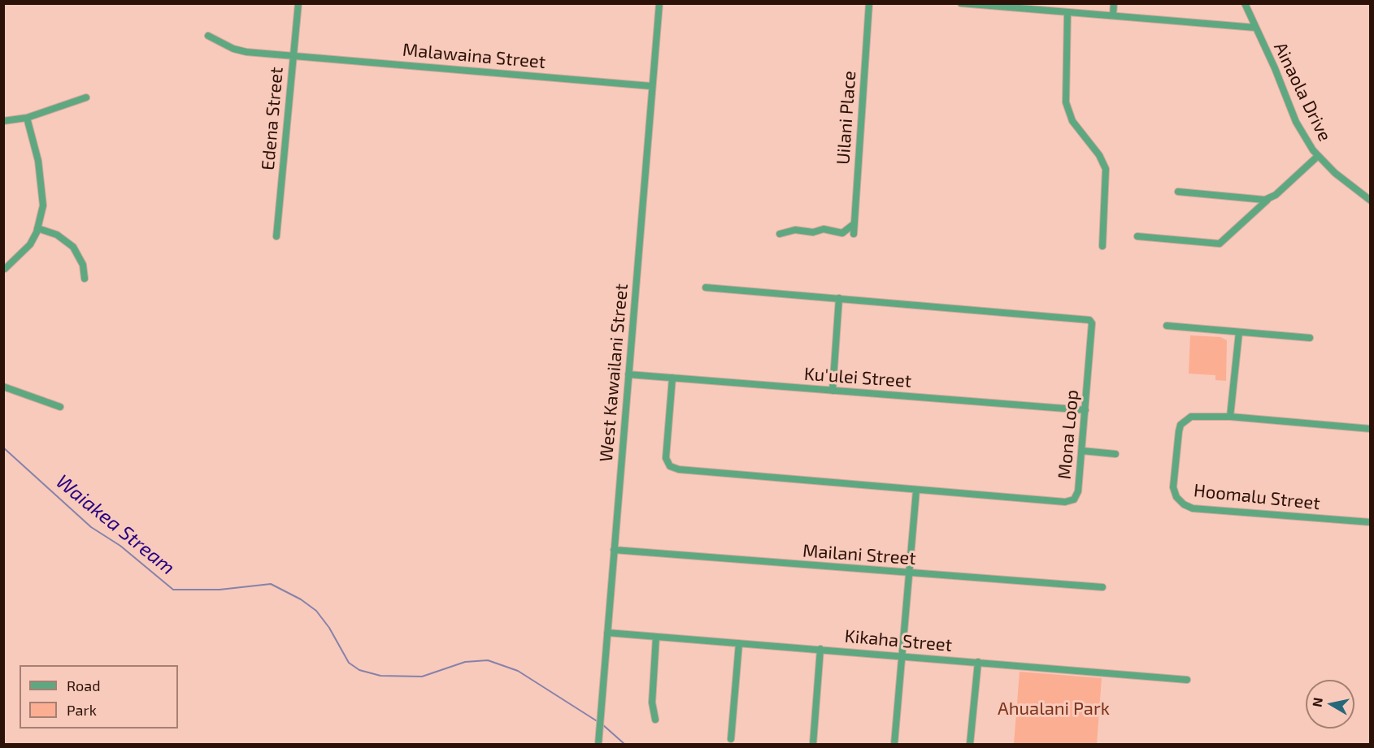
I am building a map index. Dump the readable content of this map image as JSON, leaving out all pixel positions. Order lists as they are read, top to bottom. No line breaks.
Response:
{"streets":{"street":["Malawaina Street","Ainaola Drive","Uilani Place","Edena Street","West Kawailani Street","Ku'ulei Street","Mona Loop","Hoomalu Street","Mailani Street","Kikaha Street"]},"crossings":[["Malawaina Street","Edena Street"],["Malawaina Street","West Kawailani Street"],["West Kawailani Street","Ku'ulei Street"],["West Kawailani Street","Mailani Street"],["West Kawailani Street","Kikaha Street"],["Ku'ulei Street","Mona Loop"]],"water":["Waiakea Stream"],"parks":["Ahualani Park"],"legend":["Road","Park"],"north":"left"}
